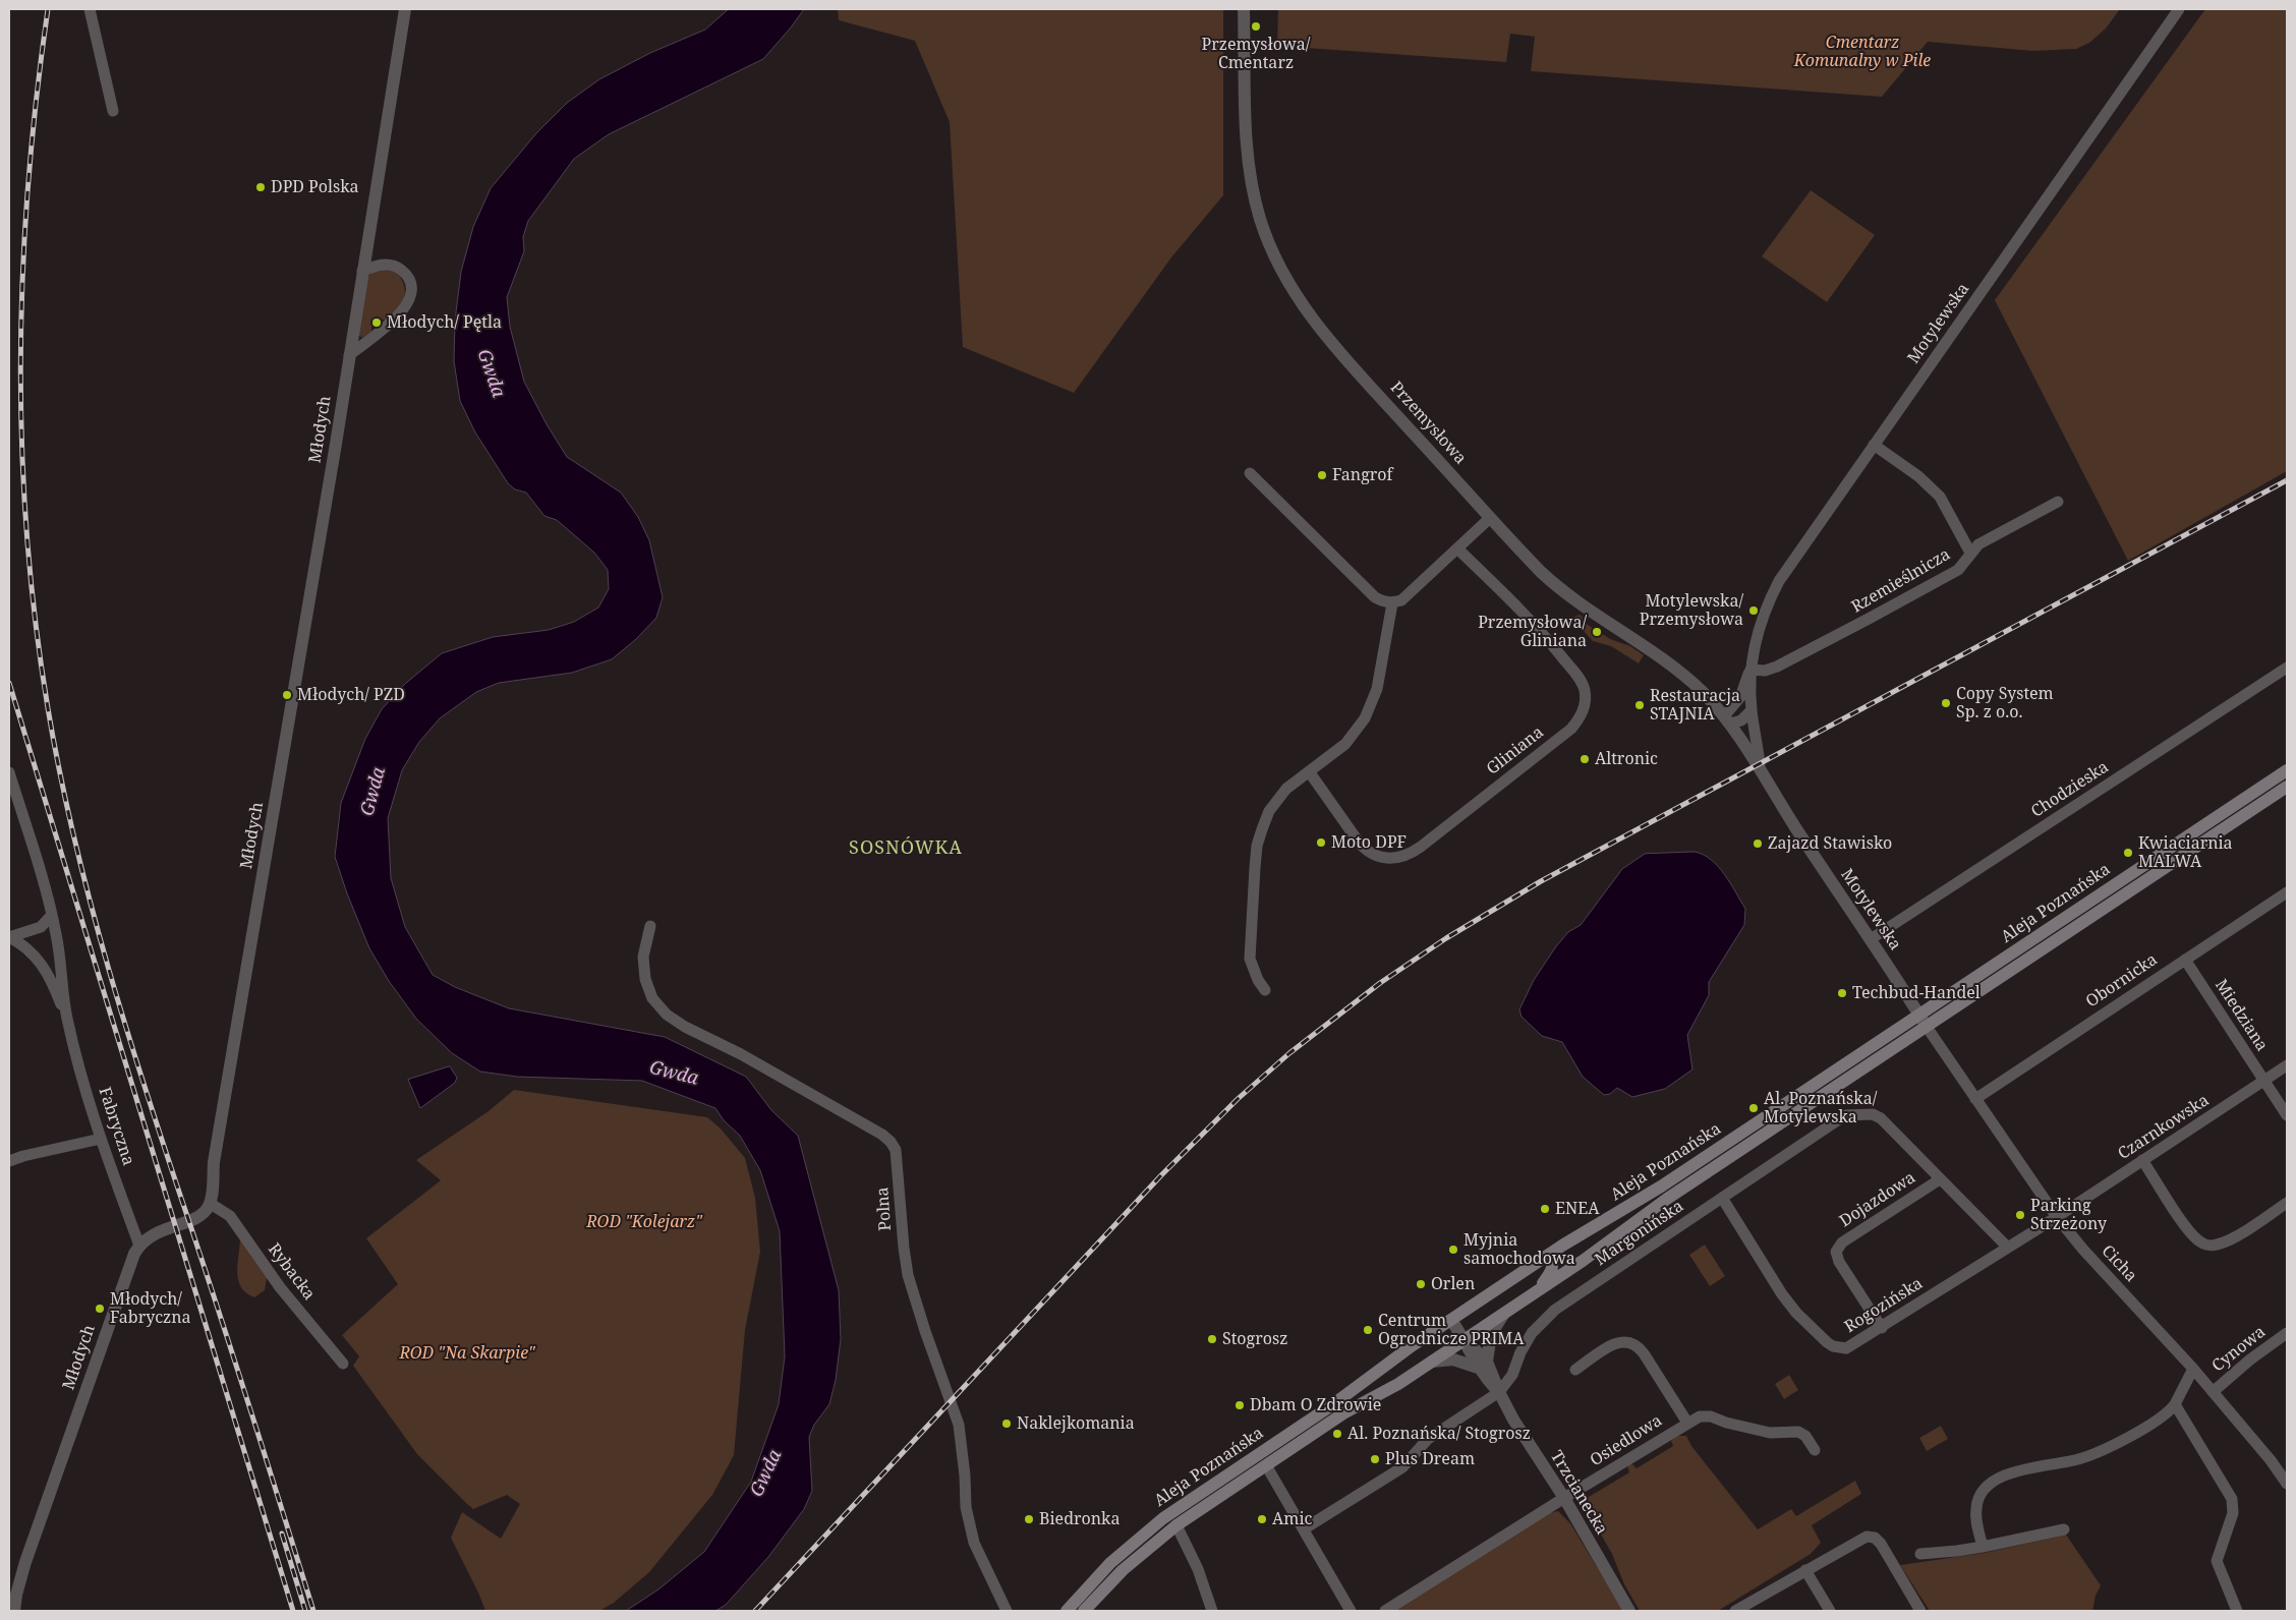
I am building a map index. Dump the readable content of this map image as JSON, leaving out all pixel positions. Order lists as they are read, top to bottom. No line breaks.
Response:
{"streets":{"main road":["Aleja Poznańska"],"street":["Motylewska","Przemysłowa","Młodych","Rzemieślnicza","Gliniana","Chodzieska","Obornicka","Miedziana","Fabryczna","Czarnkowska","Dojazdowa","Polna","Margonińska","Cicha","Rybacka","Rogozińska","Cynowa","Osiedlowa","Trzcianecka"]},"crossings":[["Motylewska","Przemysłowa"],["Motylewska","Rzemieślnicza"],["Motylewska","Chodzieska"],["Motylewska","Aleja Poznańska"],["Młodych","Fabryczna"],["Młodych","Rybacka"],["Aleja Poznańska","Cicha"],["Aleja Poznańska","Trzcianecka"],["Obornicka","Miedziana"],["Obornicka","Cicha"],["Miedziana","Czarnkowska"],["Czarnkowska","Cicha"],["Czarnkowska","Rogozińska"],["Dojazdowa","Margonińska"],["Dojazdowa","Rogozińska"],["Margonińska","Rogozińska"],["Margonińska","Trzcianecka"],["Cicha","Rogozińska"],["Cicha","Cynowa"],["Osiedlowa","Trzcianecka"]],"districts":["SOSNÓWKA"],"water":["Gwda"],"parks":["Cmentarz Komunalny w Pile","ROD \"Kolejarz\"","ROD \"Na Skarpie\""],"places":["Przemysłowa/ Cmentarz","DPD Polska","Młodych/ Pętla","Fangrof","Motylewska/ Przemysłowa","Przemysłowa/ Gliniana","Młodych/ PZD","Copy System Sp. z o.o.","Restauracja STAJNIA","Altronic","Moto DPF","Zajazd Stawisko","Kwiaciarnia MALWA","Techbud-Handel","Al. Poznańska/ Motylewska","ENEA","Parking Strzeżony","Myjnia samochodowa","Orlen","Młodych/ Fabryczna","Centrum Ogrodnicze PRIMA","Stogrosz","Dbam O Zdrowie","Naklejkomania","Al. Poznańska/ Stogrosz","Plus Dream","Biedronka","Amic"]}
